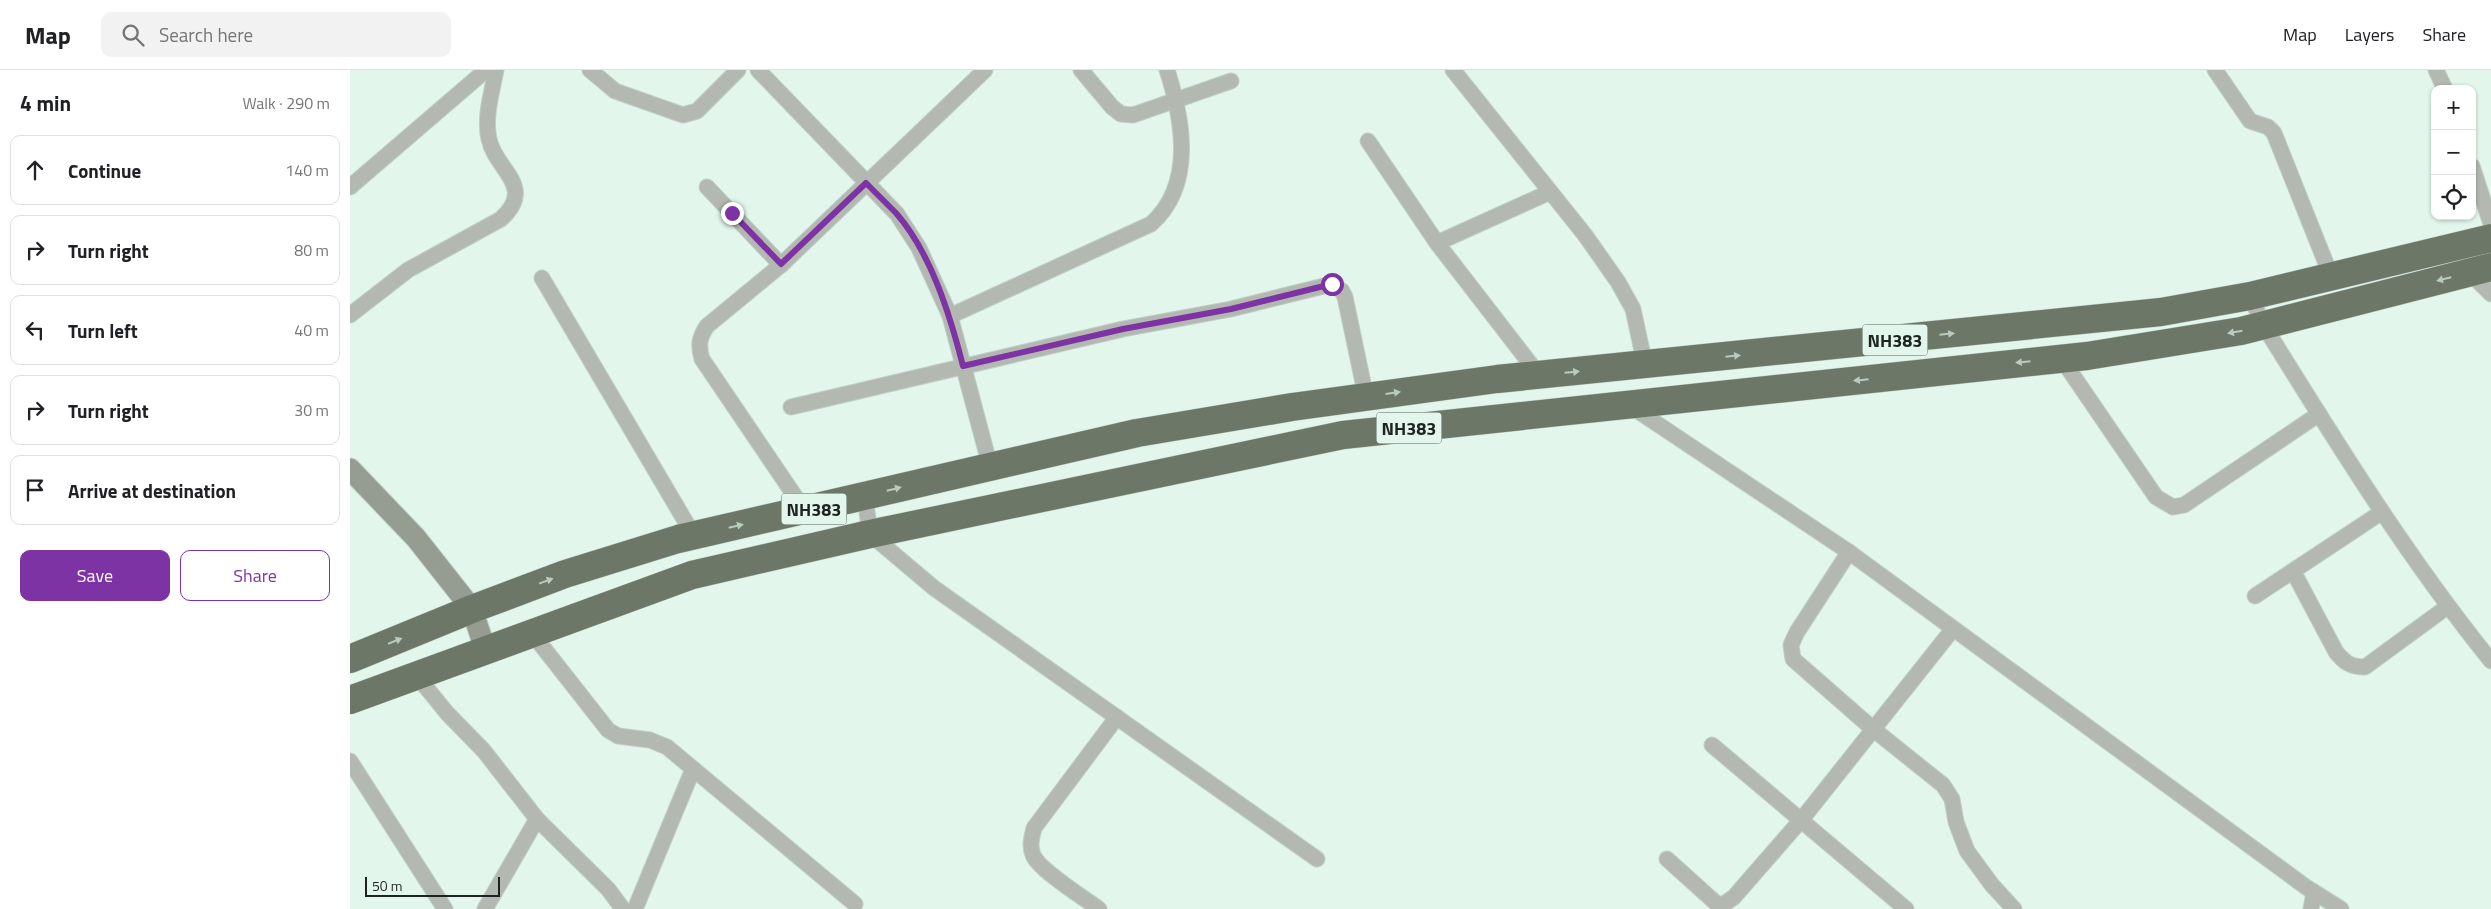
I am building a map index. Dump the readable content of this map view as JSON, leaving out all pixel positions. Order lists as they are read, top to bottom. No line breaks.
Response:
{"streets":{"highway":["NH383"]},"scale_bar":"50 m","page":{"header":"Map","search":"Search here","nav":["Map","Layers","Share"],"heading":["4 min","Walk · 290 m"],"map_buttons":["+","−"],"list":[["Continue","140 m"],["Turn right","80 m"],["Turn left","40 m"],["Turn right","30 m"],"Arrive at destination"],"buttons":["Save","Share"],"scale":"50 m"}}
